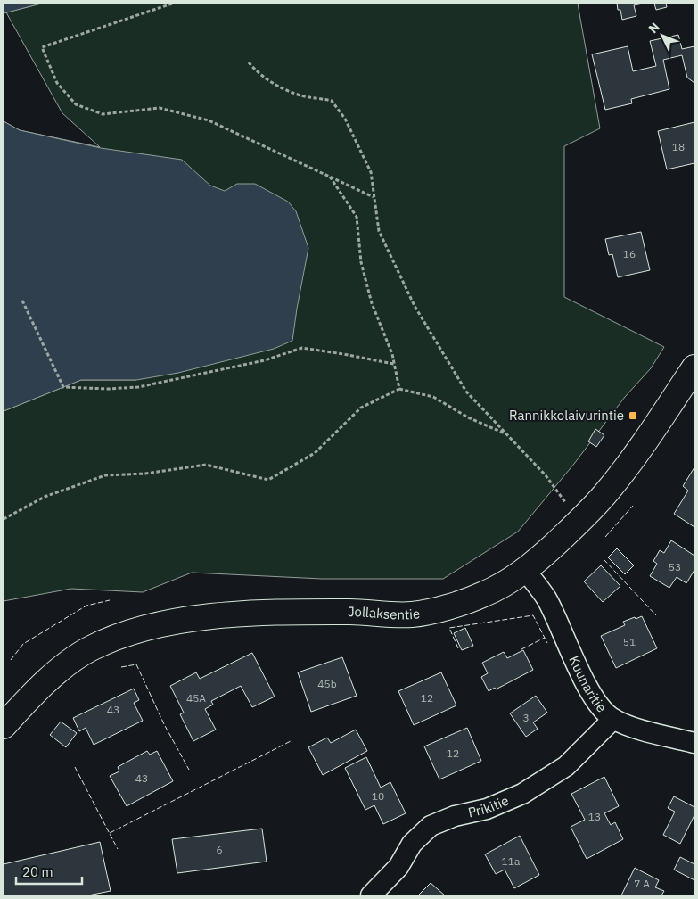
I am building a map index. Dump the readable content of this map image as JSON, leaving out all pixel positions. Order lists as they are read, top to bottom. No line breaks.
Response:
{"streets":{"main road":["Jollaksentie"],"street":["Kuunaritie","Prikitie"]},"crossings":[["Jollaksentie","Kuunaritie"],["Kuunaritie","Prikitie"]],"places":{"transit":["Rannikkolaivurintie"]},"house_numbers":["18","16","53","51","45b","45A","12","43","3","12","43","10","13","6","11a","7 A"],"scale_bar":"20 m","north":"top left"}
